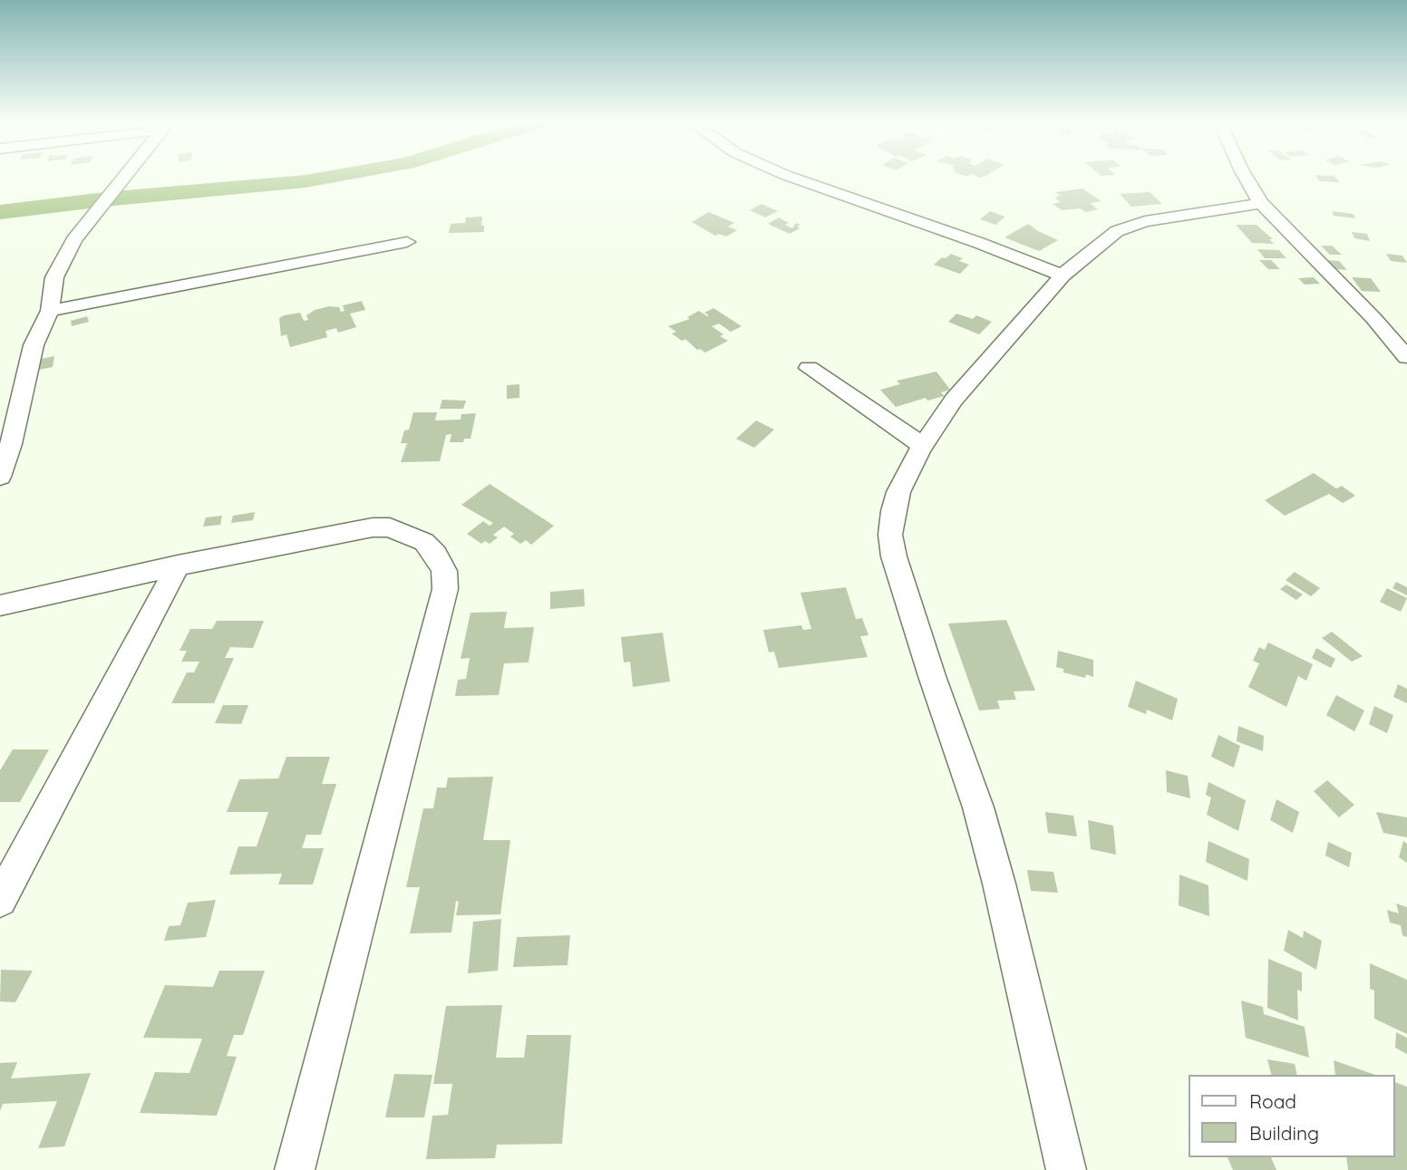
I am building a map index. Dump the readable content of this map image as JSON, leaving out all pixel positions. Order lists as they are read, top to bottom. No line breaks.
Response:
{"legend":["Road","Building"]}
